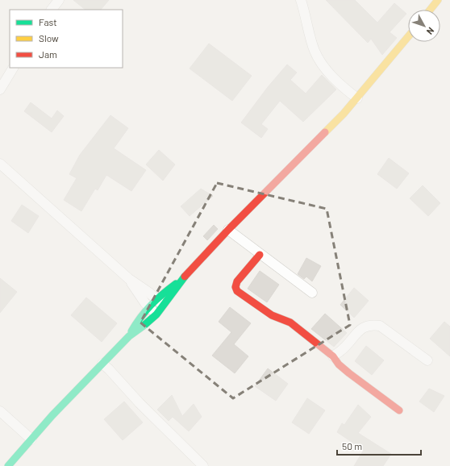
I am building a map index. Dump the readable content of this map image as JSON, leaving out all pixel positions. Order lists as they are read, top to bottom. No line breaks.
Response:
{"legend":["Fast","Slow","Jam"],"scale_bar":"50 m","north":"bottom right"}
